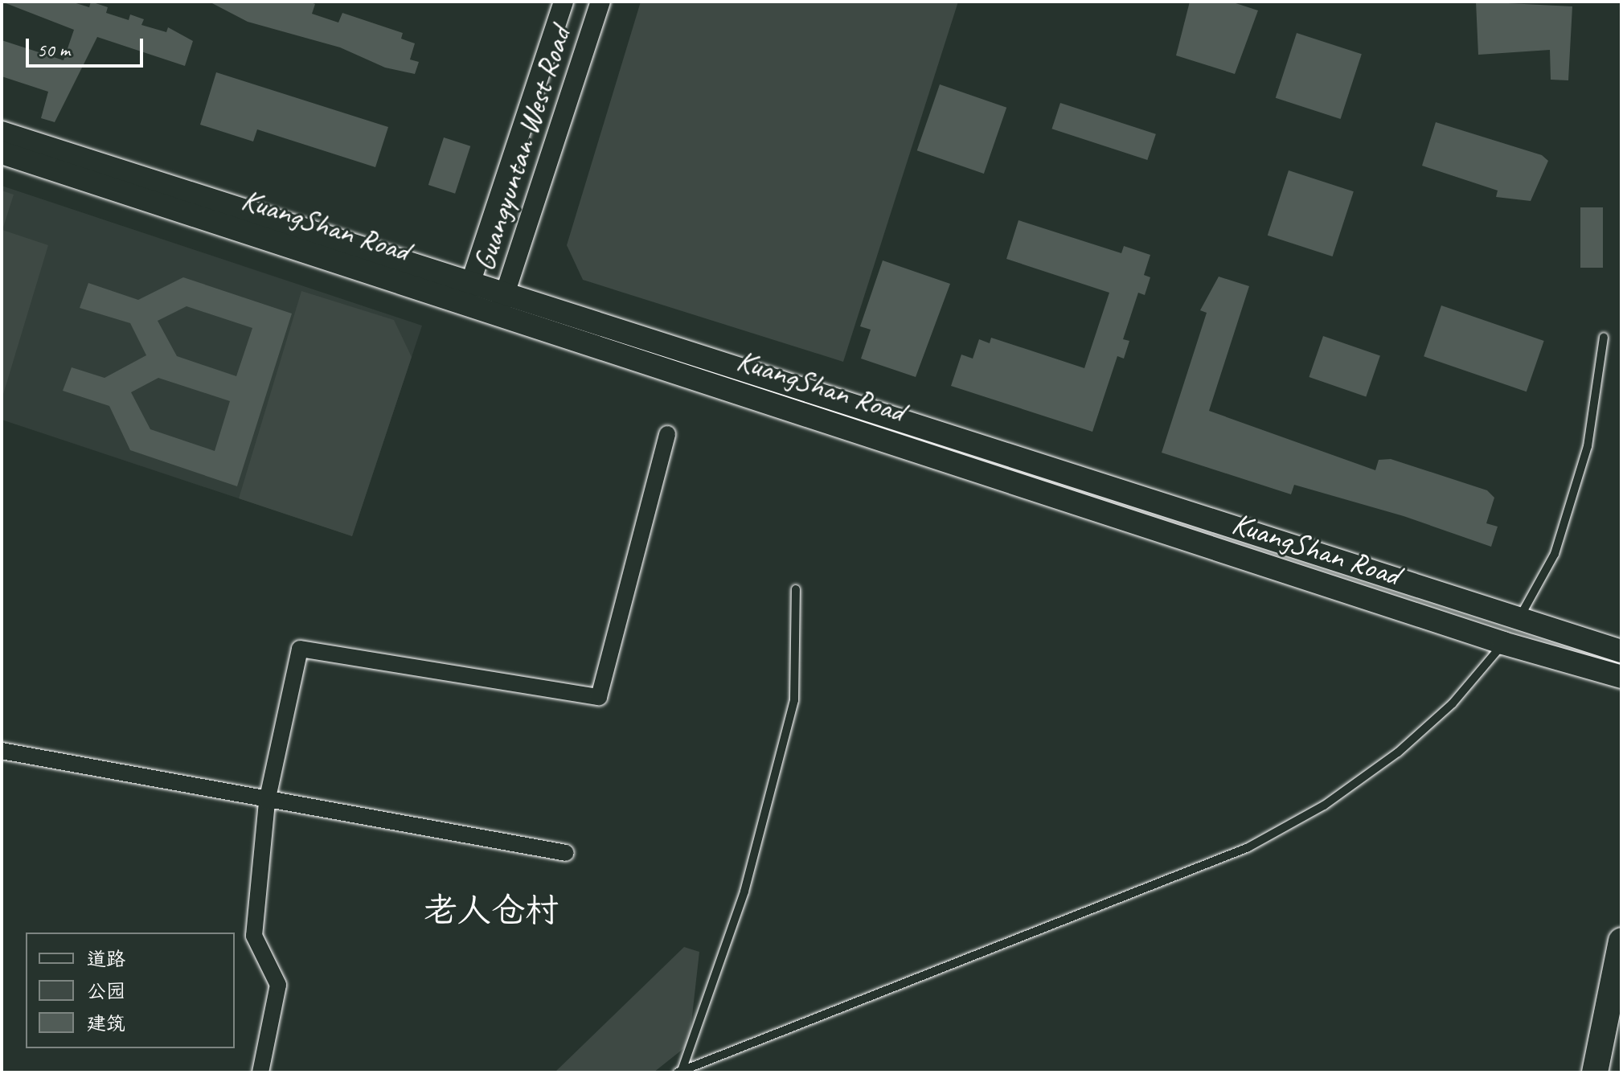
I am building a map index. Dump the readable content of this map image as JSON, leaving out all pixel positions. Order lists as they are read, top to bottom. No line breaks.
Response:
{"streets":{"main road":["KuangShan Road"],"street":["Guangyuntan West Road"]},"crossings":[["Guangyuntan West Road","KuangShan Road"]],"districts":["老人仓村"],"legend":["道路","公园","建筑"],"scale_bar":"50 m"}
